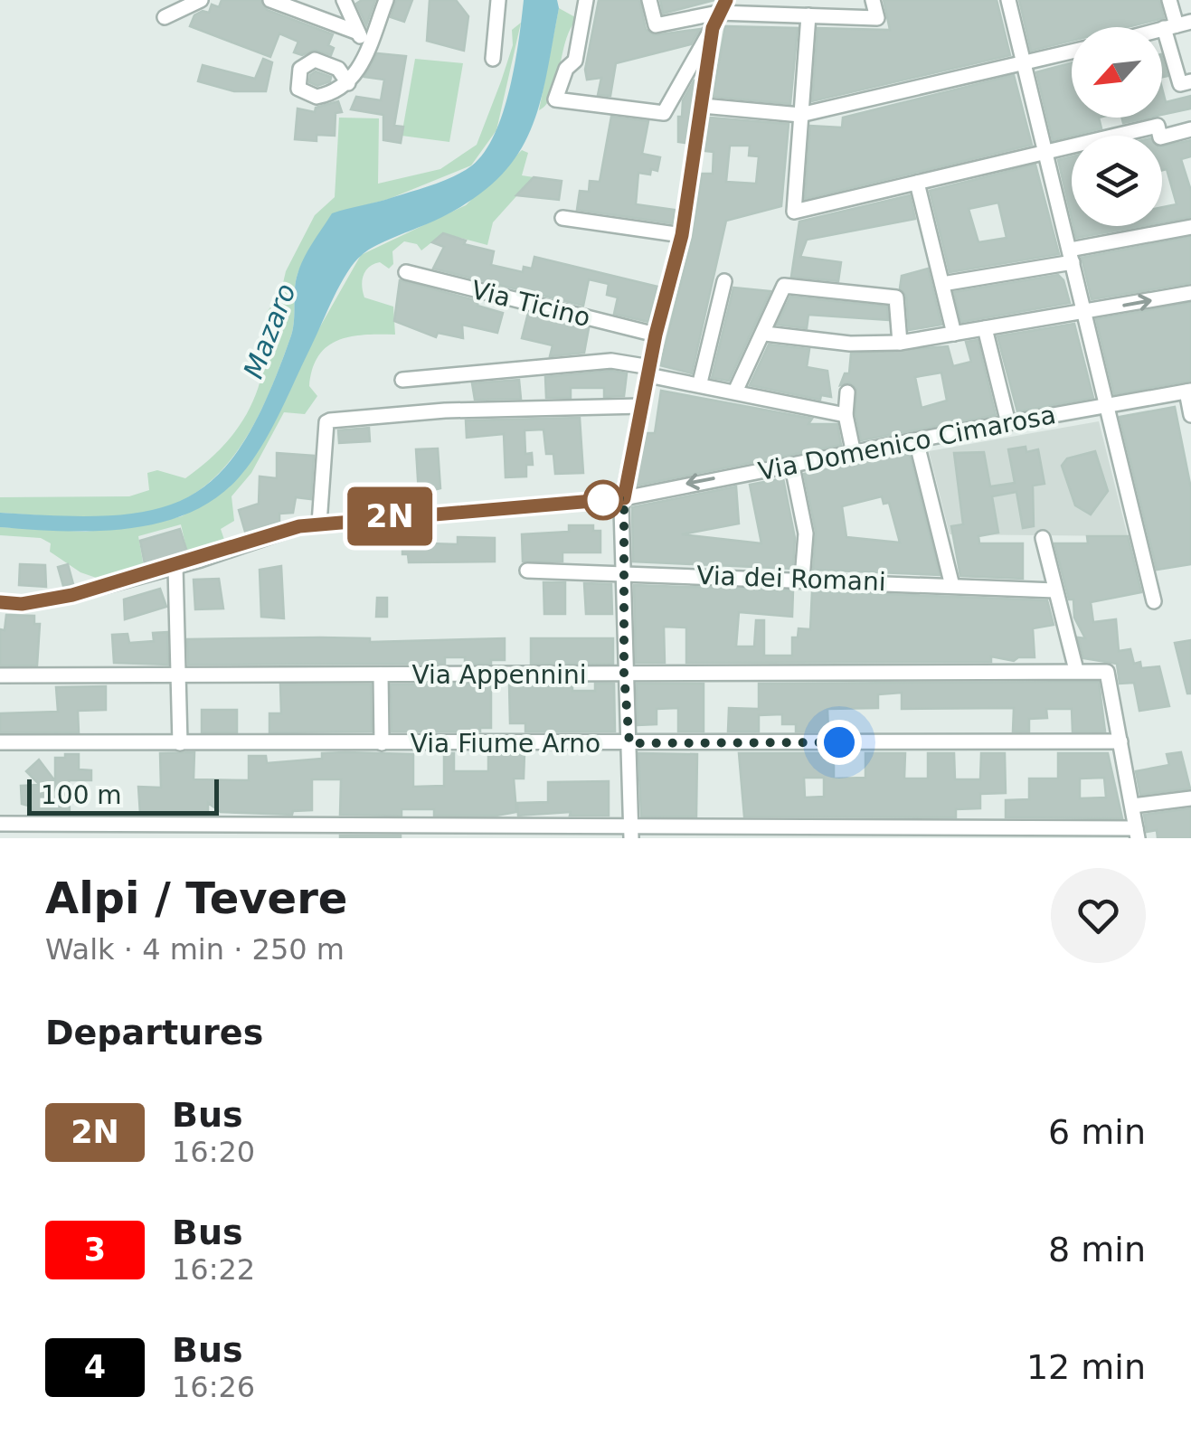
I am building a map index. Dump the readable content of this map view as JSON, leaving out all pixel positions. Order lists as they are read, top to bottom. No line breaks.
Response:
{"streets":{"street":["Via Ticino","Via Domenico Cimarosa","Via dei Romani","Via Appennini","Via Fiume Arno"]},"crossings":[["Via Appennini","Via Fiume Arno"]],"water":["Mazaro"],"lines":["bus line 2N"],"scale_bar":"100 m","north":"bottom left","page":{"on_map":"2N","scale":"100 m","heading":[["Alpi / Tevere","Walk · 4 min · 250 m"],"Departures"],"list":[{"mark":"2N","name":"Bus","note":"16:20","value":"6 min"},{"mark":"3","name":"Bus","note":"16:22","value":"8 min"},{"mark":"4","name":"Bus","note":"16:26","value":"12 min"}]}}
